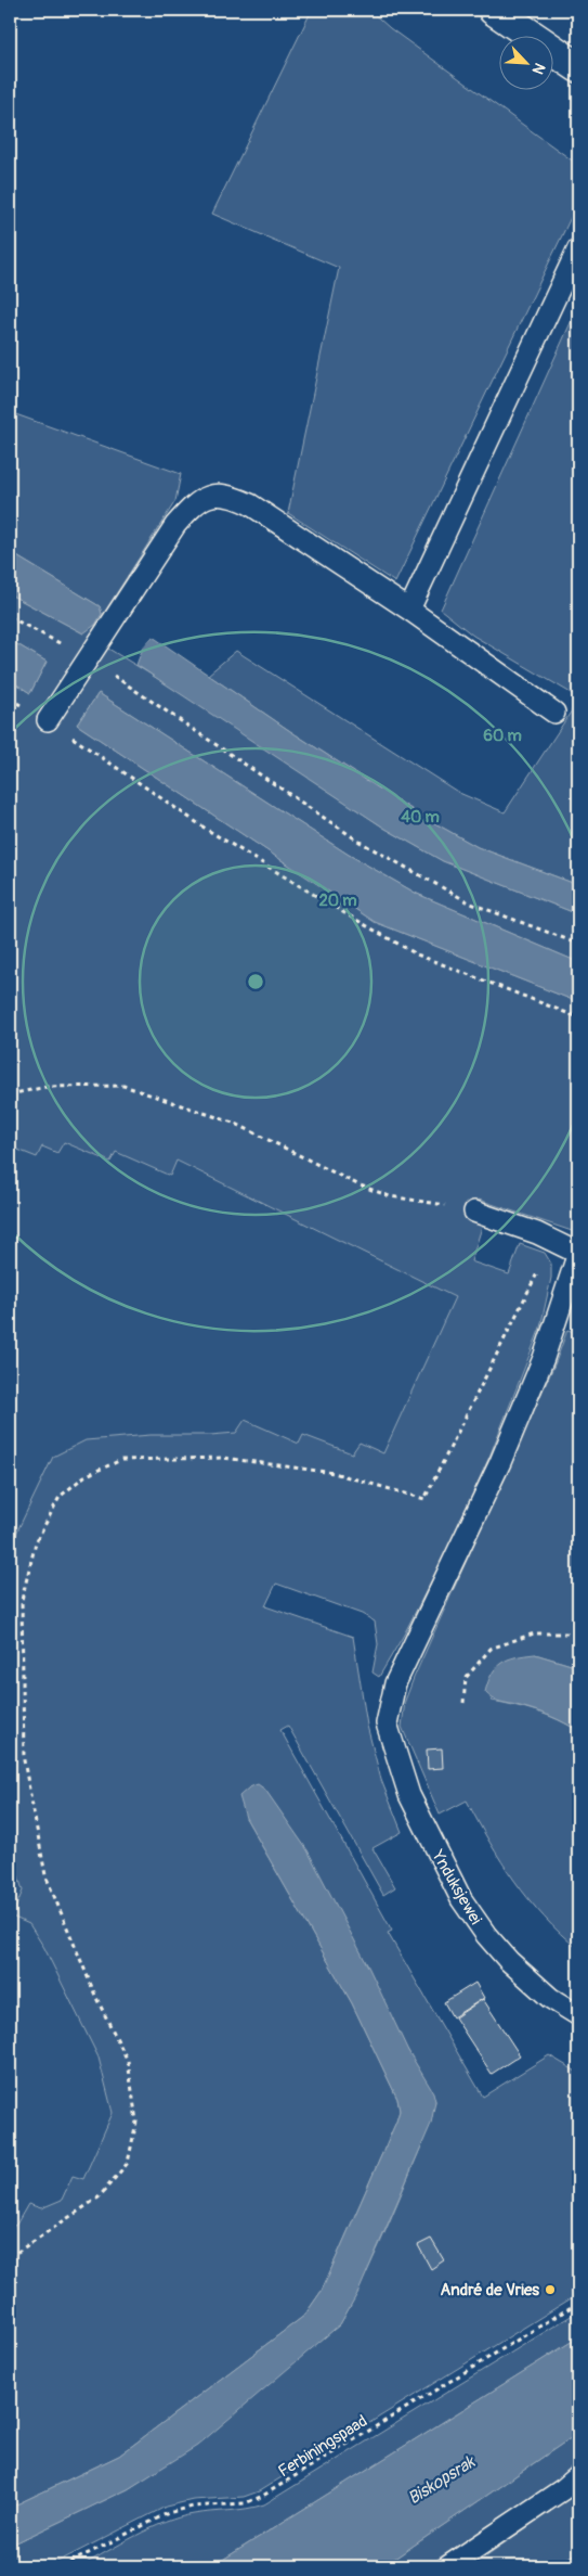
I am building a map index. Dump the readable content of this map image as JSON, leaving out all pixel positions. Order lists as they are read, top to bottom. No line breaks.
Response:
{"streets":{"lane":["Ynduksjewei"],"path":["Ferbiningspaad"]},"water":["Biskopsrak"],"places":["André de Vries"],"north":"bottom right","rings":["60 m","40 m","20 m"]}
